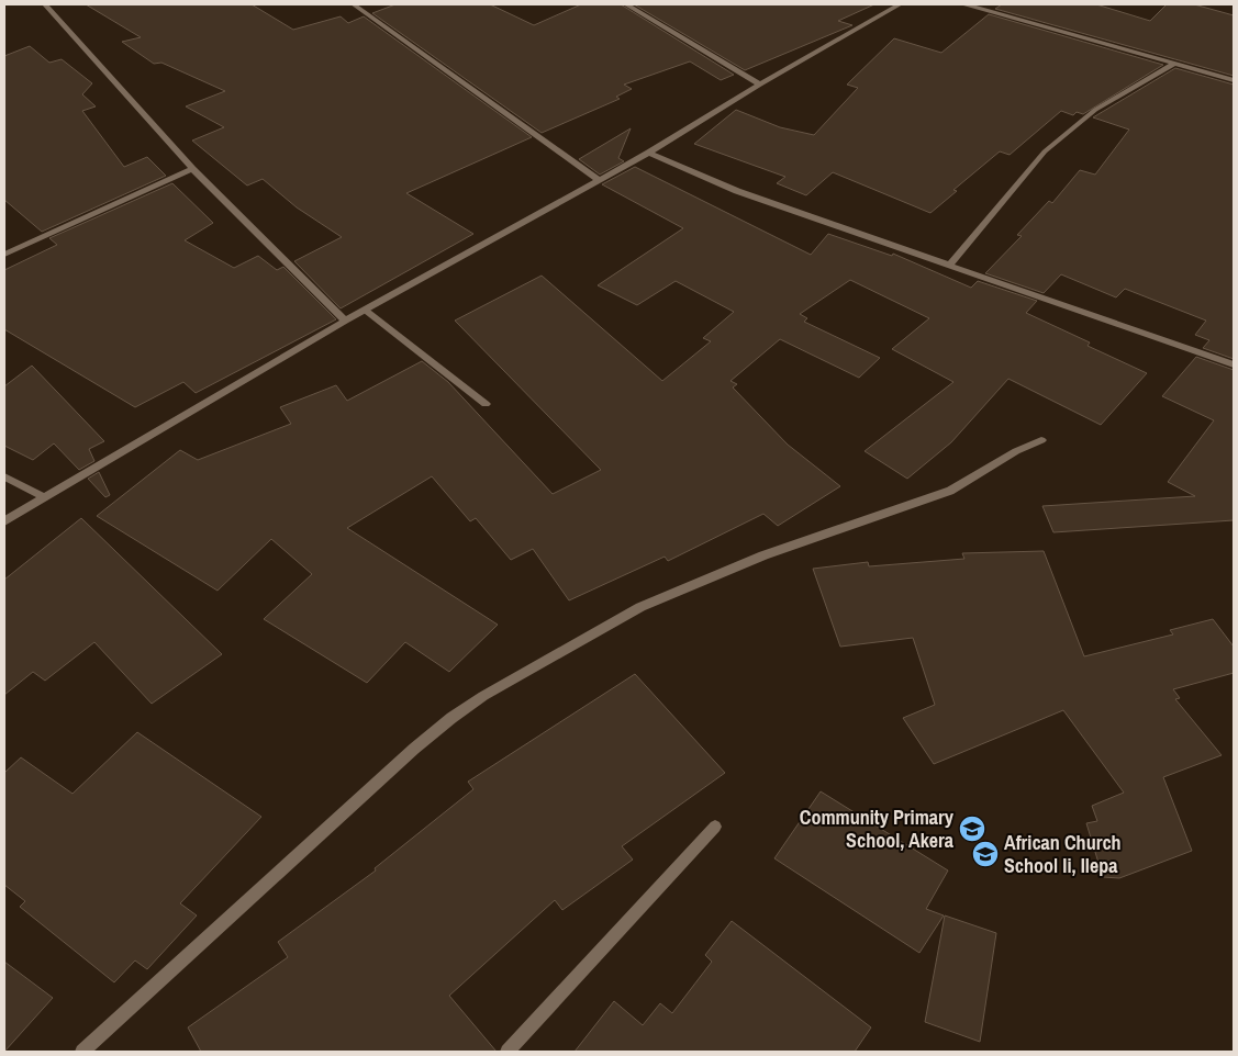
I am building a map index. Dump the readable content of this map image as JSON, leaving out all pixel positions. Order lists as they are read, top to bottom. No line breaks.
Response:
{"places":{"school or university":["Community Primary School, Akera","African Church School Ii, Ilepa"]}}
